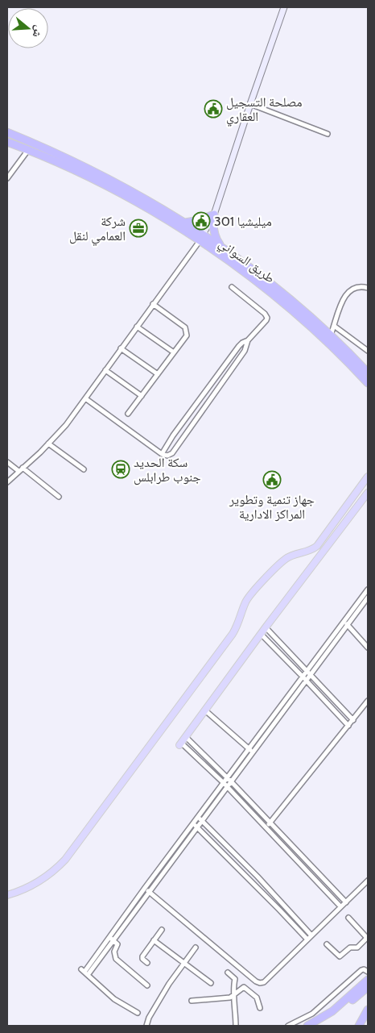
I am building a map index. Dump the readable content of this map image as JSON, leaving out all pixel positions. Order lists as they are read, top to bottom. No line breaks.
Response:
{"streets":{"highway":["طريق السواني"]},"places":{"public building":["مصلحة التسجيل العقاري","ميليشيا 301","جهاز تنمية وتطوير المراكز الادارية"],"office":["شركة العمامي لنقل"],"station":["سكة الحديد جنوب طرابلس"]},"north":"right"}
